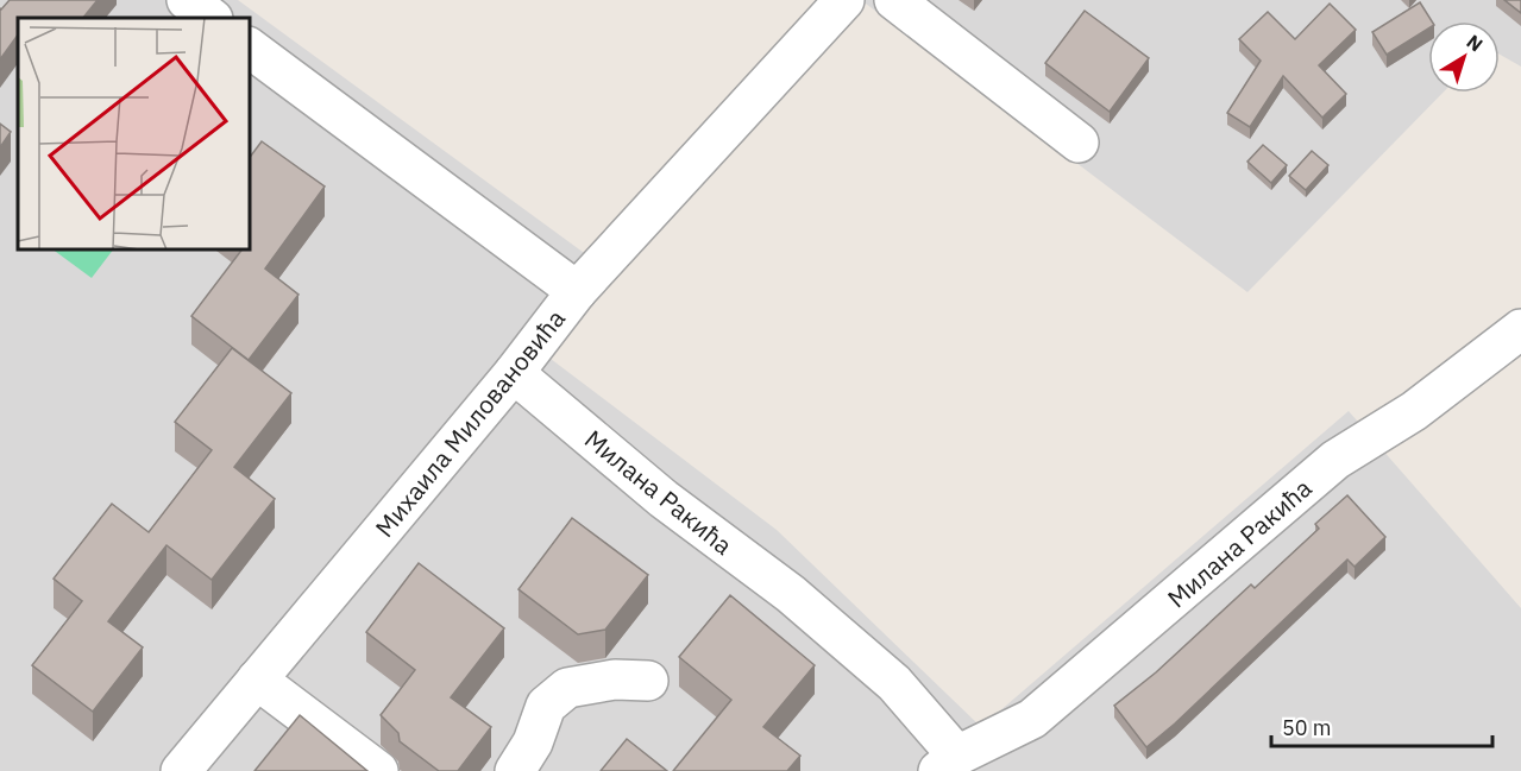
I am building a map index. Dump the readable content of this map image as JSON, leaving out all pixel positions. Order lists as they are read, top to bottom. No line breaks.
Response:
{"streets":{"street":["Михаила Миловановића","Милана Ракића"]},"crossings":[["Михаила Миловановића","Милана Ракића"]],"scale_bar":"50 m","north":"top right"}
